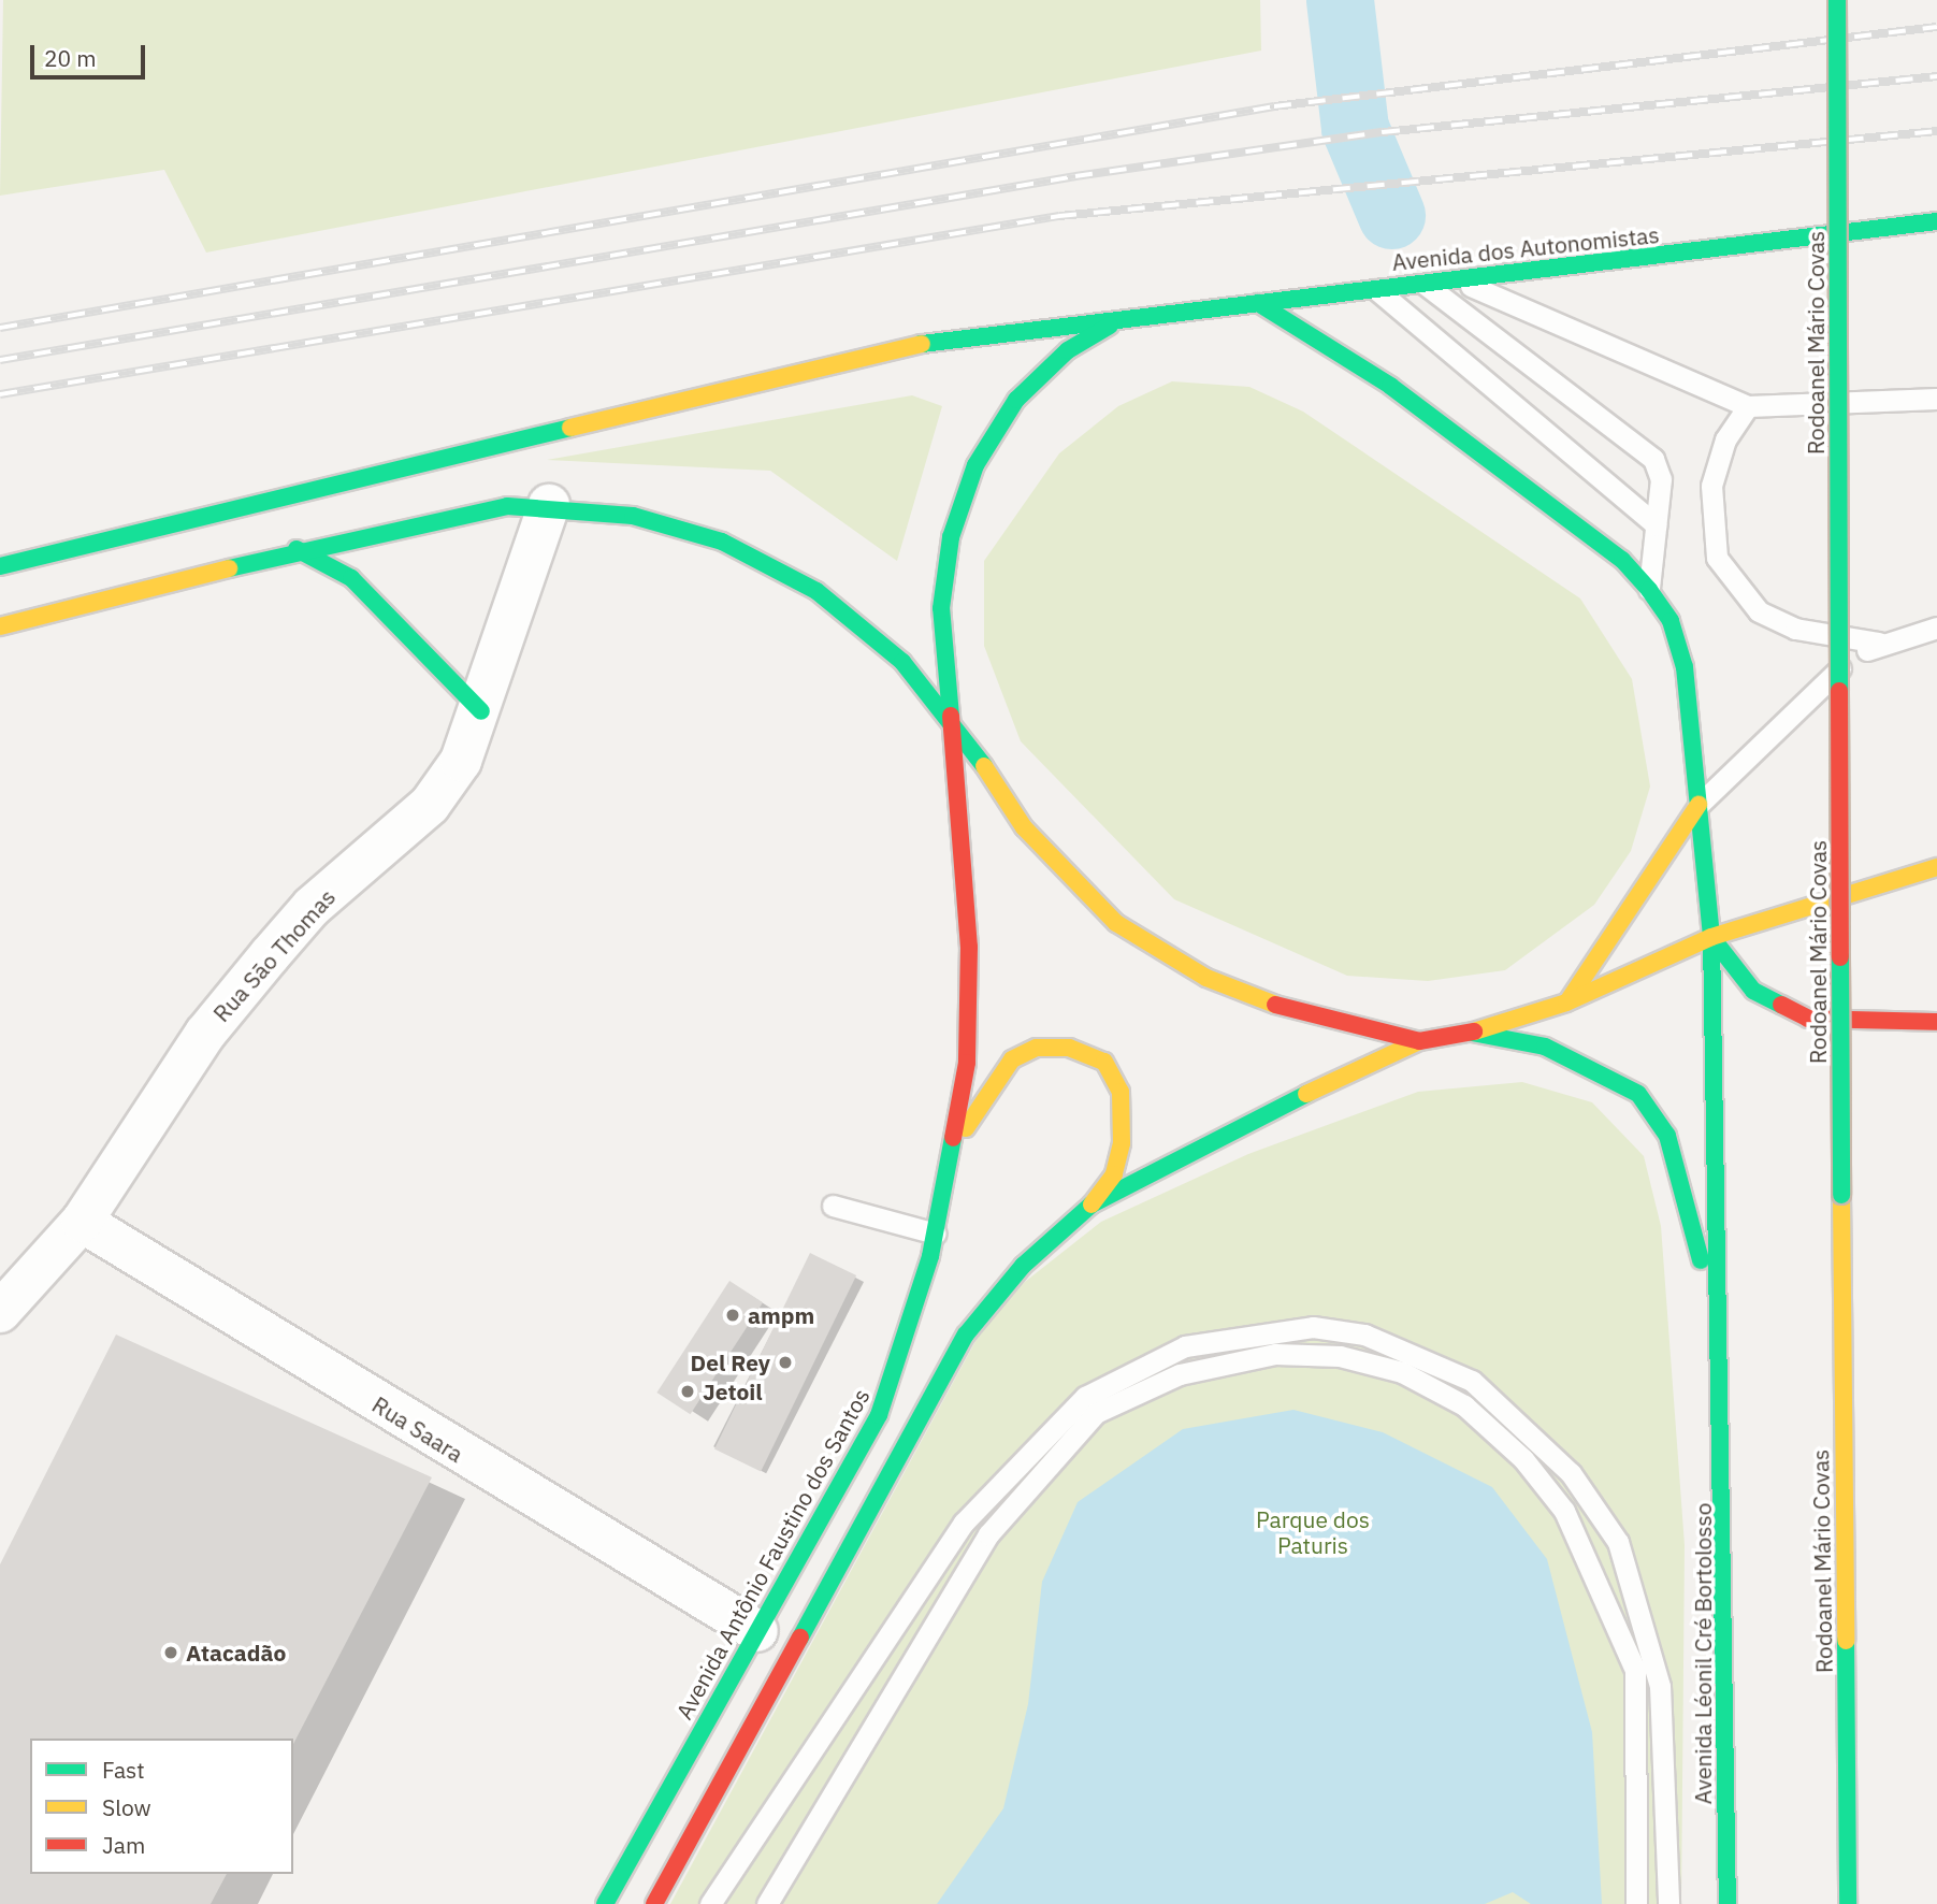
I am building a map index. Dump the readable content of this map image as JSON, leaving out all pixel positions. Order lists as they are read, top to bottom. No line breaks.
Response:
{"streets":{"main road":["Avenida dos Autonomistas","Rodoanel Mário Covas","Avenida Antônio Faustino dos Santos","Avenida Léonil Cré Bortolosso"],"street":["Rua São Thomas","Rua Saara"]},"crossings":[["Avenida dos Autonomistas","Avenida Antônio Faustino dos Santos"],["Avenida dos Autonomistas","Avenida Léonil Cré Bortolosso"],["Rua São Thomas","Rua Saara"],["Rua Saara","Avenida Antônio Faustino dos Santos"]],"parks":["Parque dos Paturis"],"places":["ampm","Del Rey","Jetoil","Atacadão"],"legend":["Fast","Slow","Jam"],"scale_bar":"20 m"}
